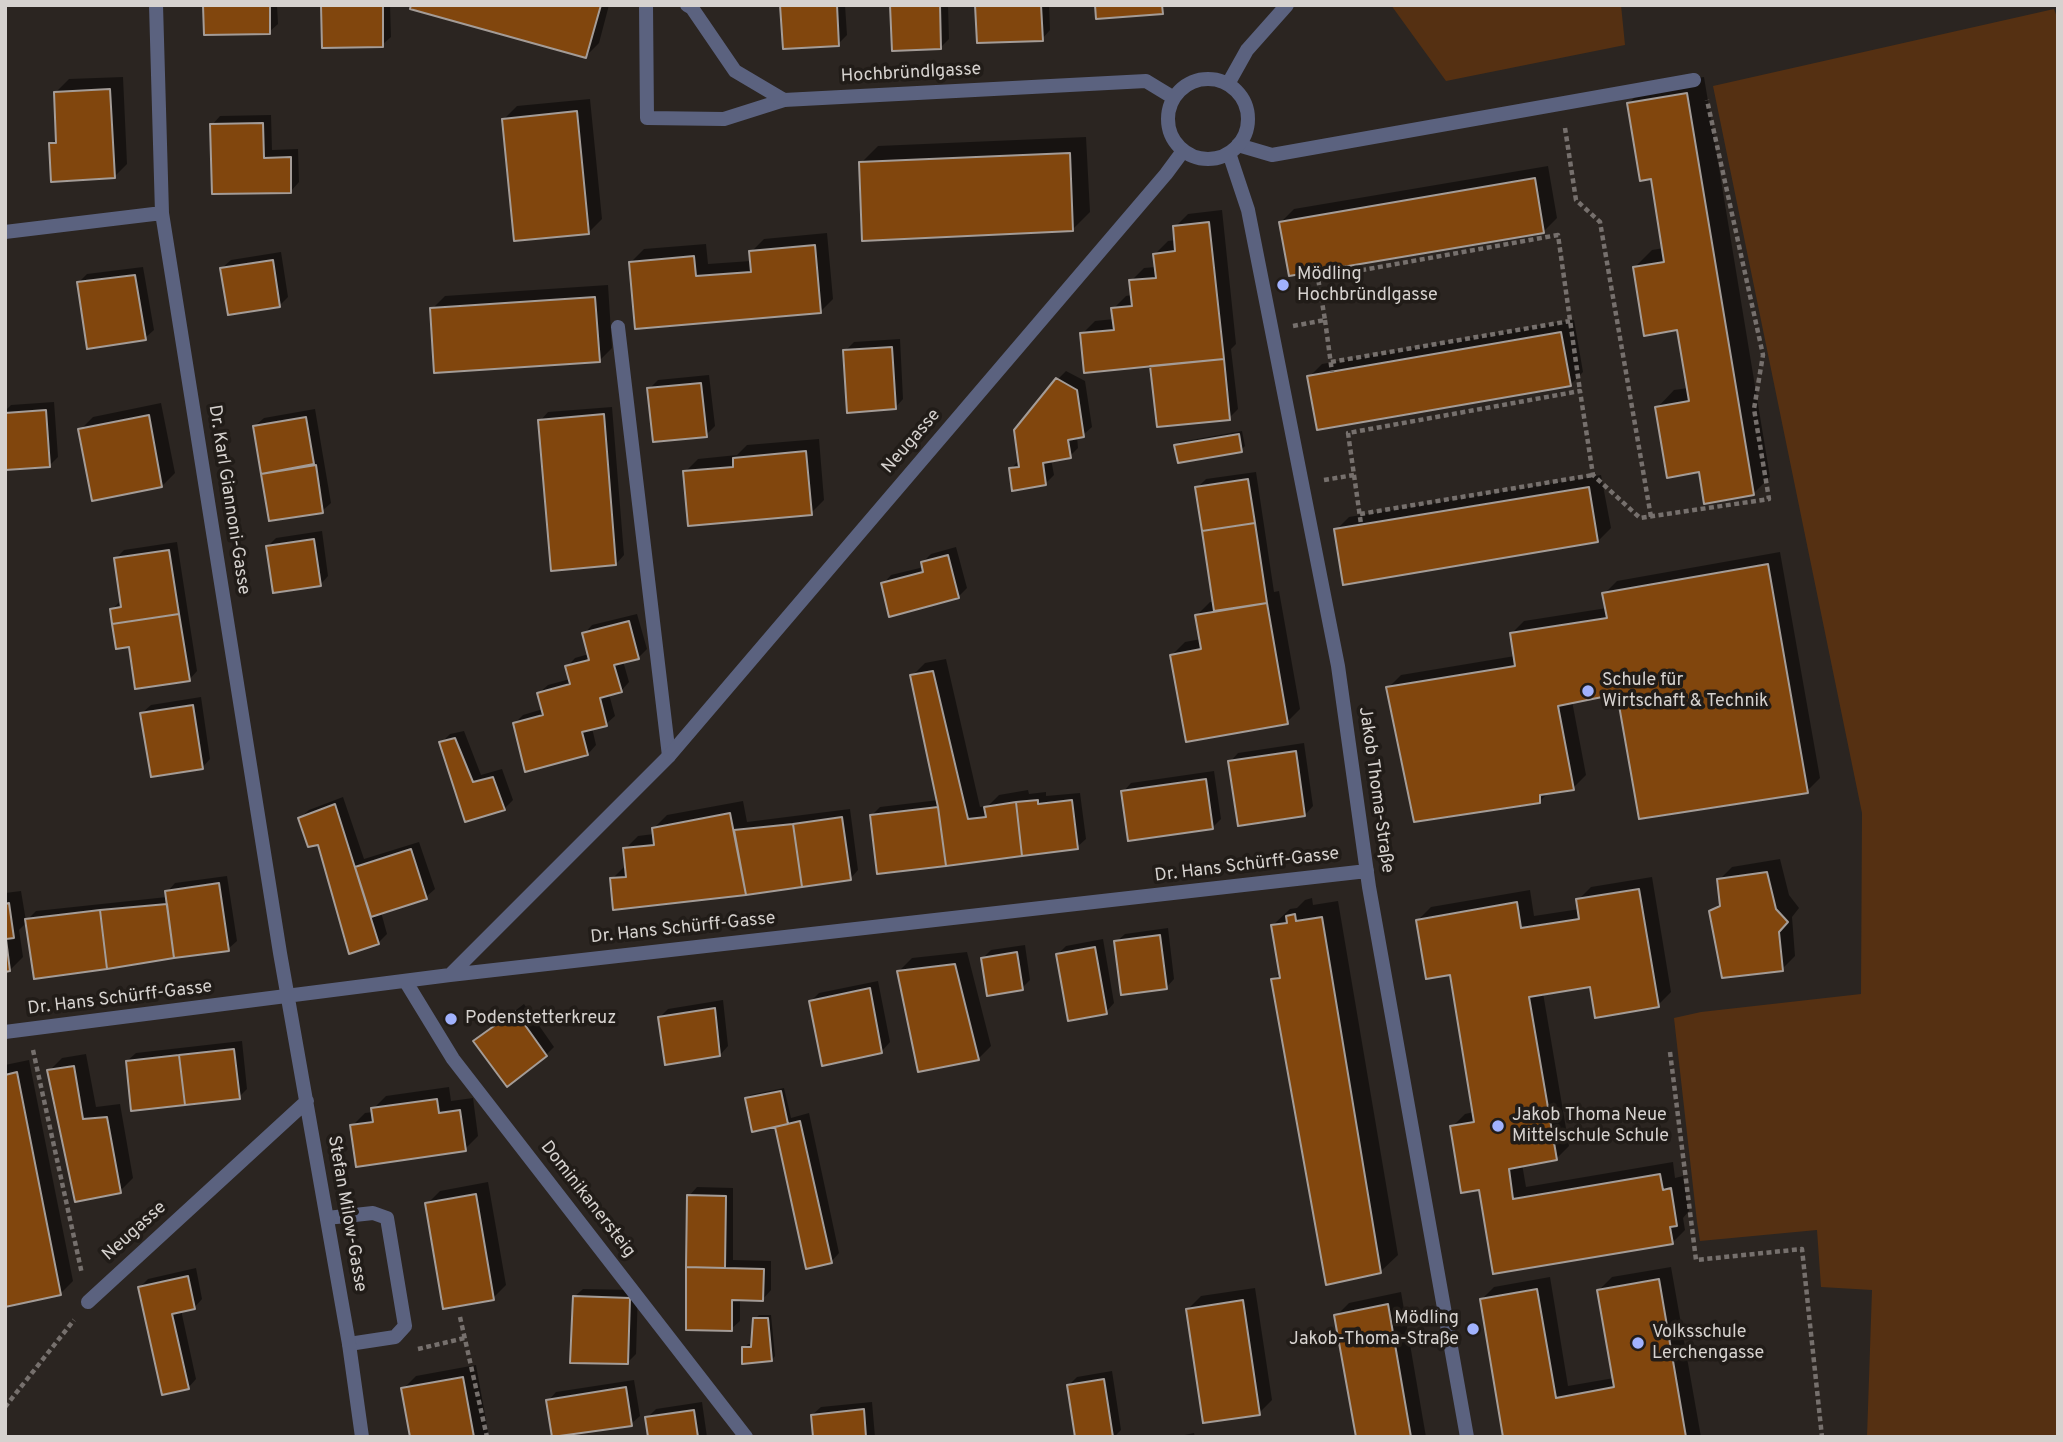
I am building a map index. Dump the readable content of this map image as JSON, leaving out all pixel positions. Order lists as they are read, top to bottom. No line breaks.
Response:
{"streets":{"street":["Hochbründlgasse","Neugasse","Dr. Karl Giannoni-Gasse","Jakob Thoma-Straße","Dr. Hans Schürff-Gasse","Dominikanersteig","Stefan Milow-Gasse"]},"crossings":[["Hochbründlgasse","Neugasse"],["Hochbründlgasse","Jakob Thoma-Straße"],["Neugasse","Jakob Thoma-Straße"],["Neugasse","Dr. Hans Schürff-Gasse"],["Neugasse","Stefan Milow-Gasse"],["Dr. Karl Giannoni-Gasse","Dr. Hans Schürff-Gasse"],["Dr. Karl Giannoni-Gasse","Stefan Milow-Gasse"],["Jakob Thoma-Straße","Dr. Hans Schürff-Gasse"],["Dr. Hans Schürff-Gasse","Dominikanersteig"],["Dr. Hans Schürff-Gasse","Stefan Milow-Gasse"]],"places":["Mödling Hochbründlgasse","Schule für Wirtschaft & Technik","Podenstetterkreuz","Jakob Thoma Neue Mittelschule Schule","Mödling Jakob-Thoma-Straße","Volksschule Lerchengasse"]}
